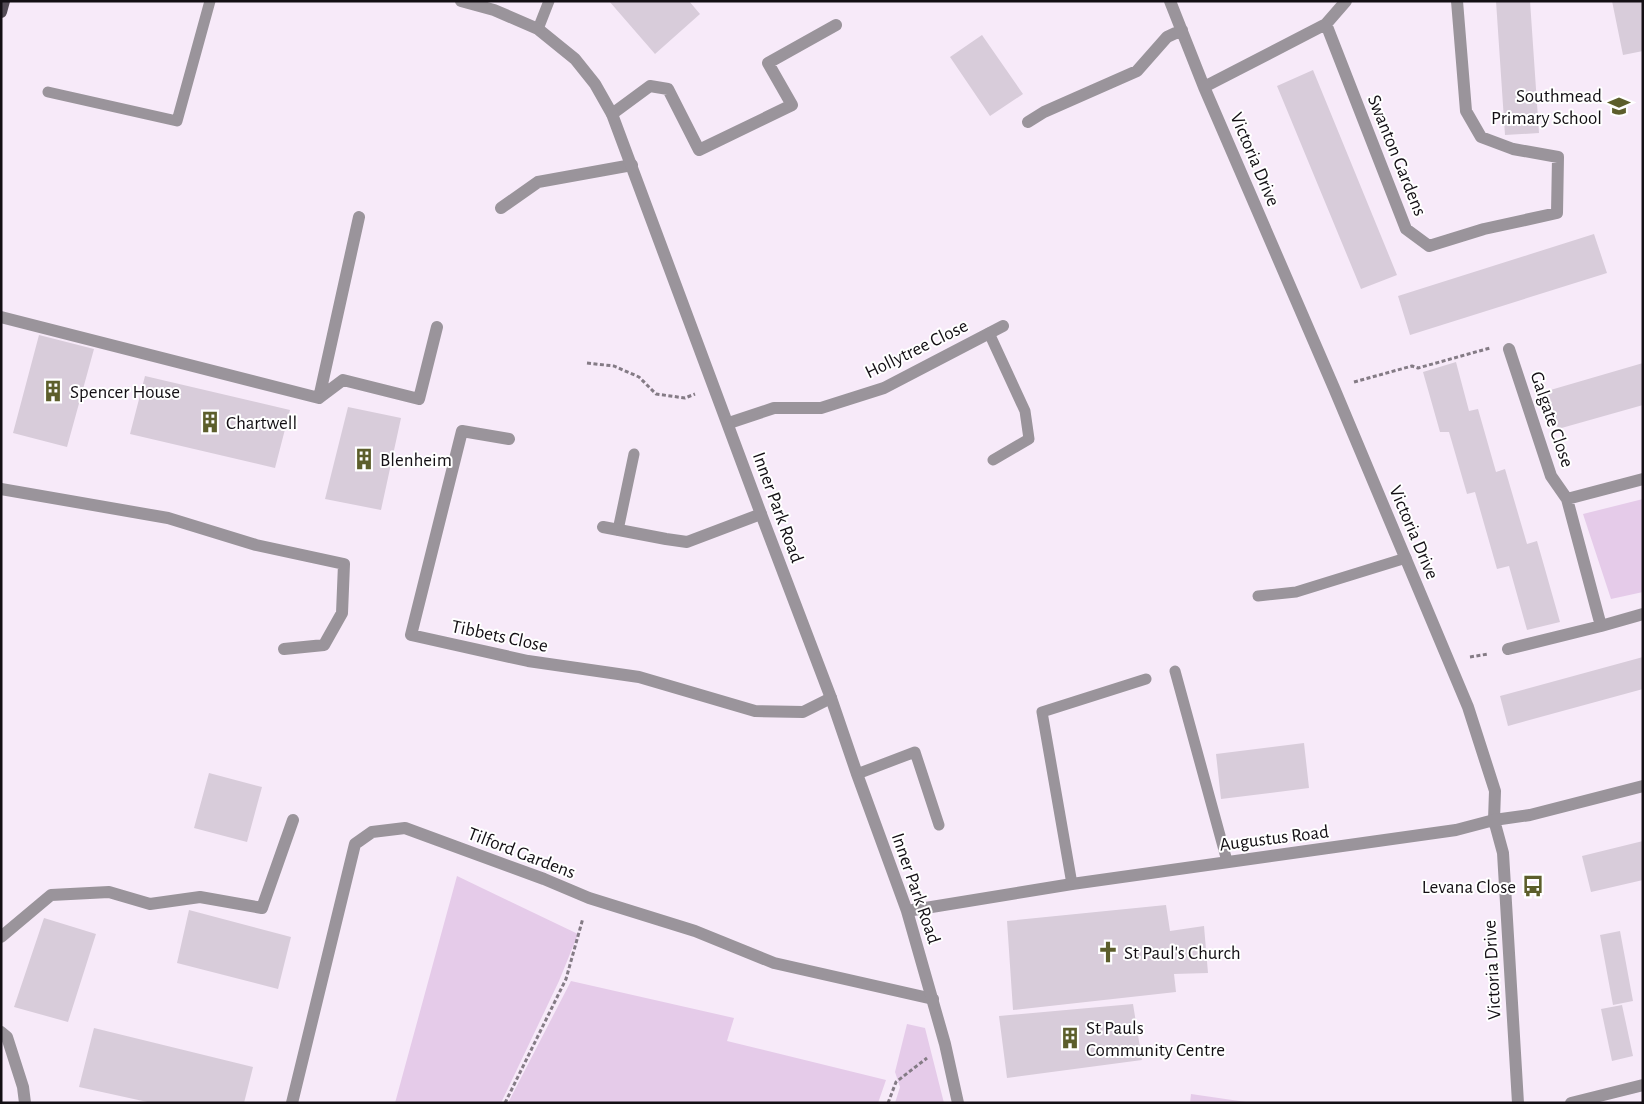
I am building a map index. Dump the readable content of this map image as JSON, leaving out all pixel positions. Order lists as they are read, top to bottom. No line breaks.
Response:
{"streets":{"street":["Swanton Gardens","Victoria Drive","Hollytree Close","Galgate Close","Inner Park Road","Tibbets Close","Augustus Road","Tilford Gardens"]},"crossings":[["Victoria Drive","Augustus Road"],["Hollytree Close","Inner Park Road"],["Inner Park Road","Tibbets Close"],["Inner Park Road","Augustus Road"],["Inner Park Road","Tilford Gardens"]],"places":{"school or university":["Southmead Primary School"],"building":["Spencer House","Chartwell","Blenheim","St Pauls Community Centre"],"bus stop":["Levana Close"],"church":["St Paul's Church"]}}
